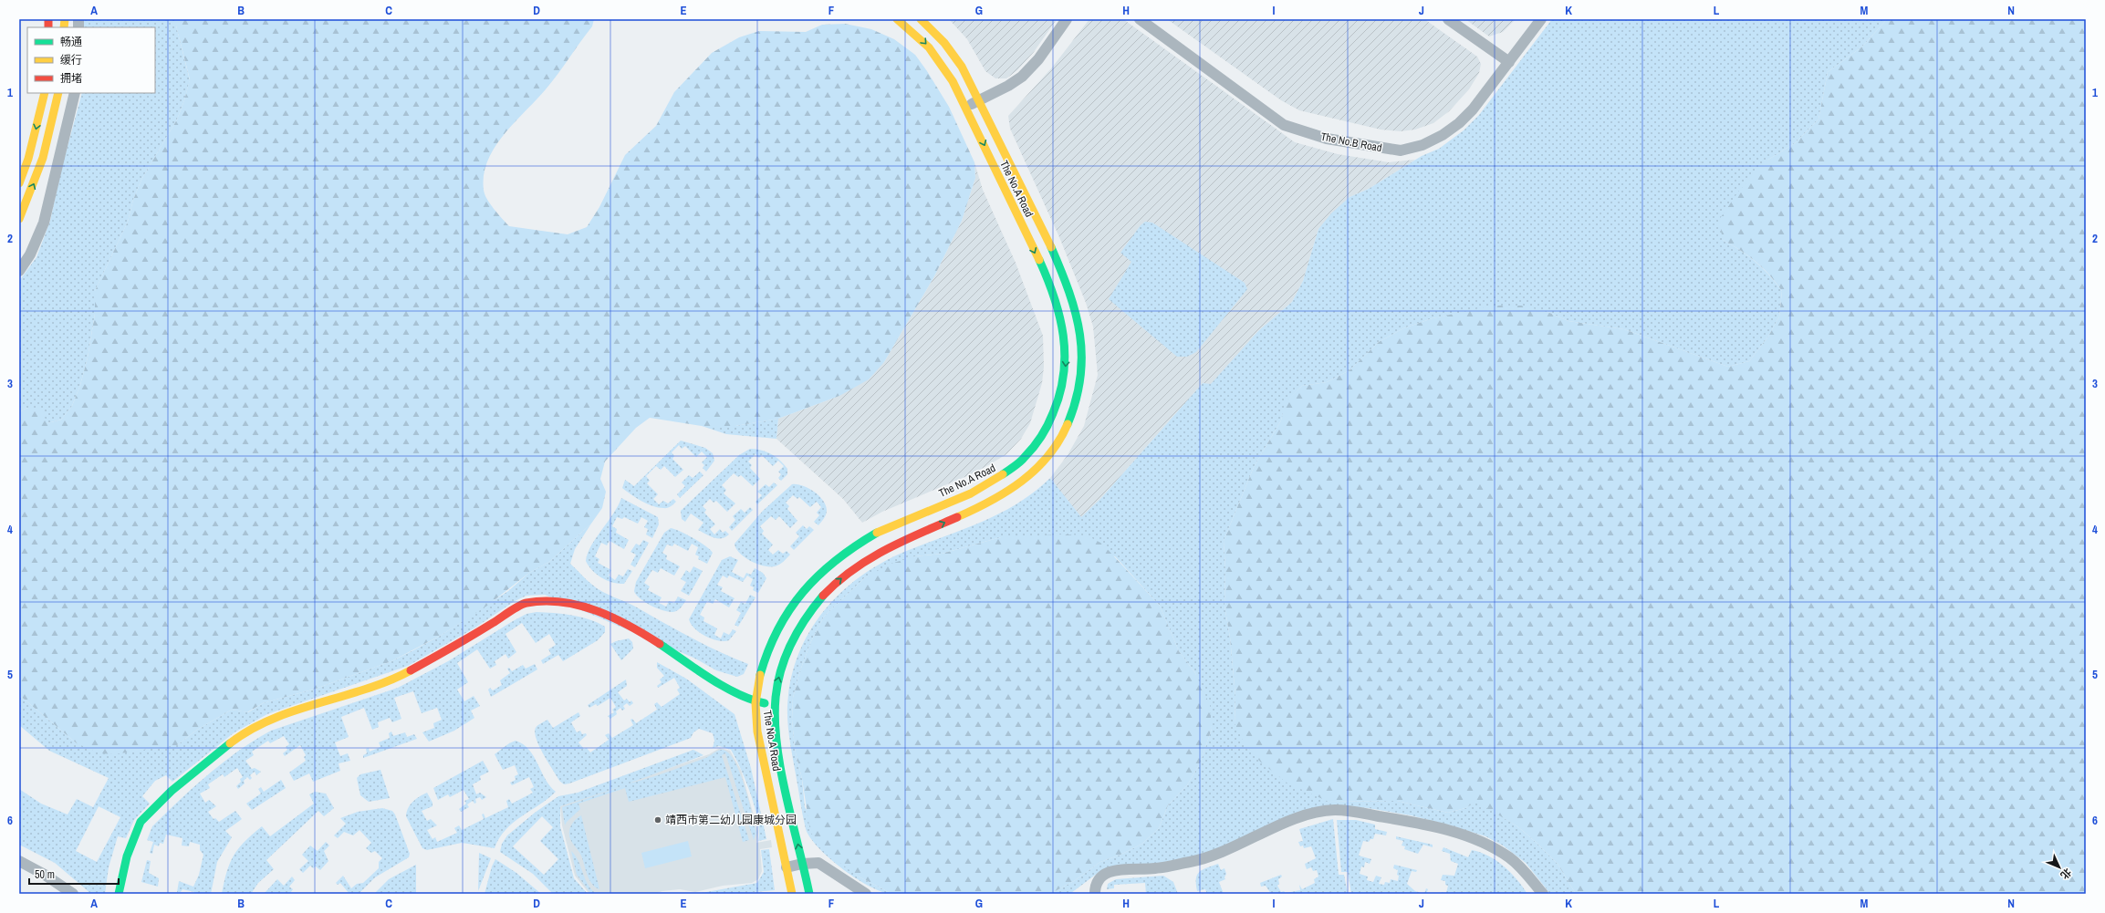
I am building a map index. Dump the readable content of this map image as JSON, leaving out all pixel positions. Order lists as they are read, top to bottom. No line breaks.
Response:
{"streets":{"street":["The No.B Road","The No.A Road"]},"places":["靖西市第二幼儿园康城分园"],"legend":["畅通","缓行","拥堵"],"scale_bar":"50 m","north":"bottom right","grid":{"columns":["A","B","C","D","E","F","G","H","I","J","K","L","M","N"],"rows":["1","2","3","4","5","6"]}}
